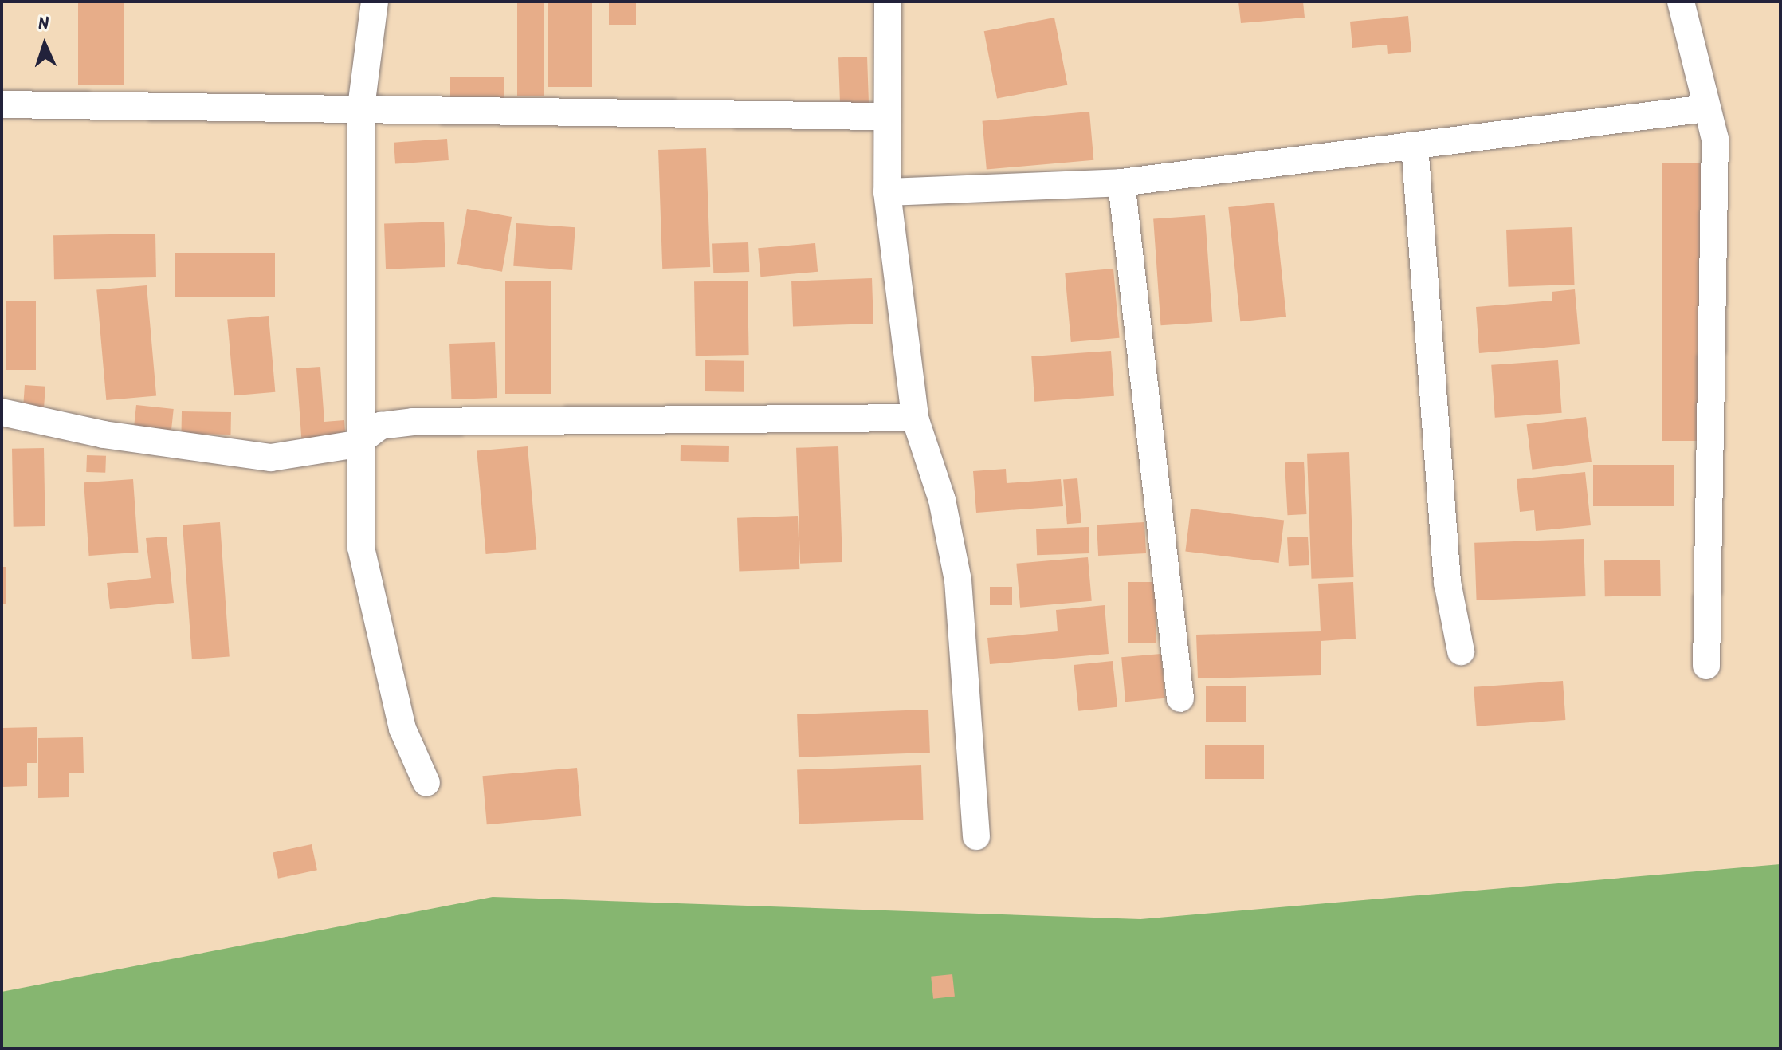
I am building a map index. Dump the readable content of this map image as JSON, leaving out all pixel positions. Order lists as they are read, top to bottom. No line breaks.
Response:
{"north":"top"}
